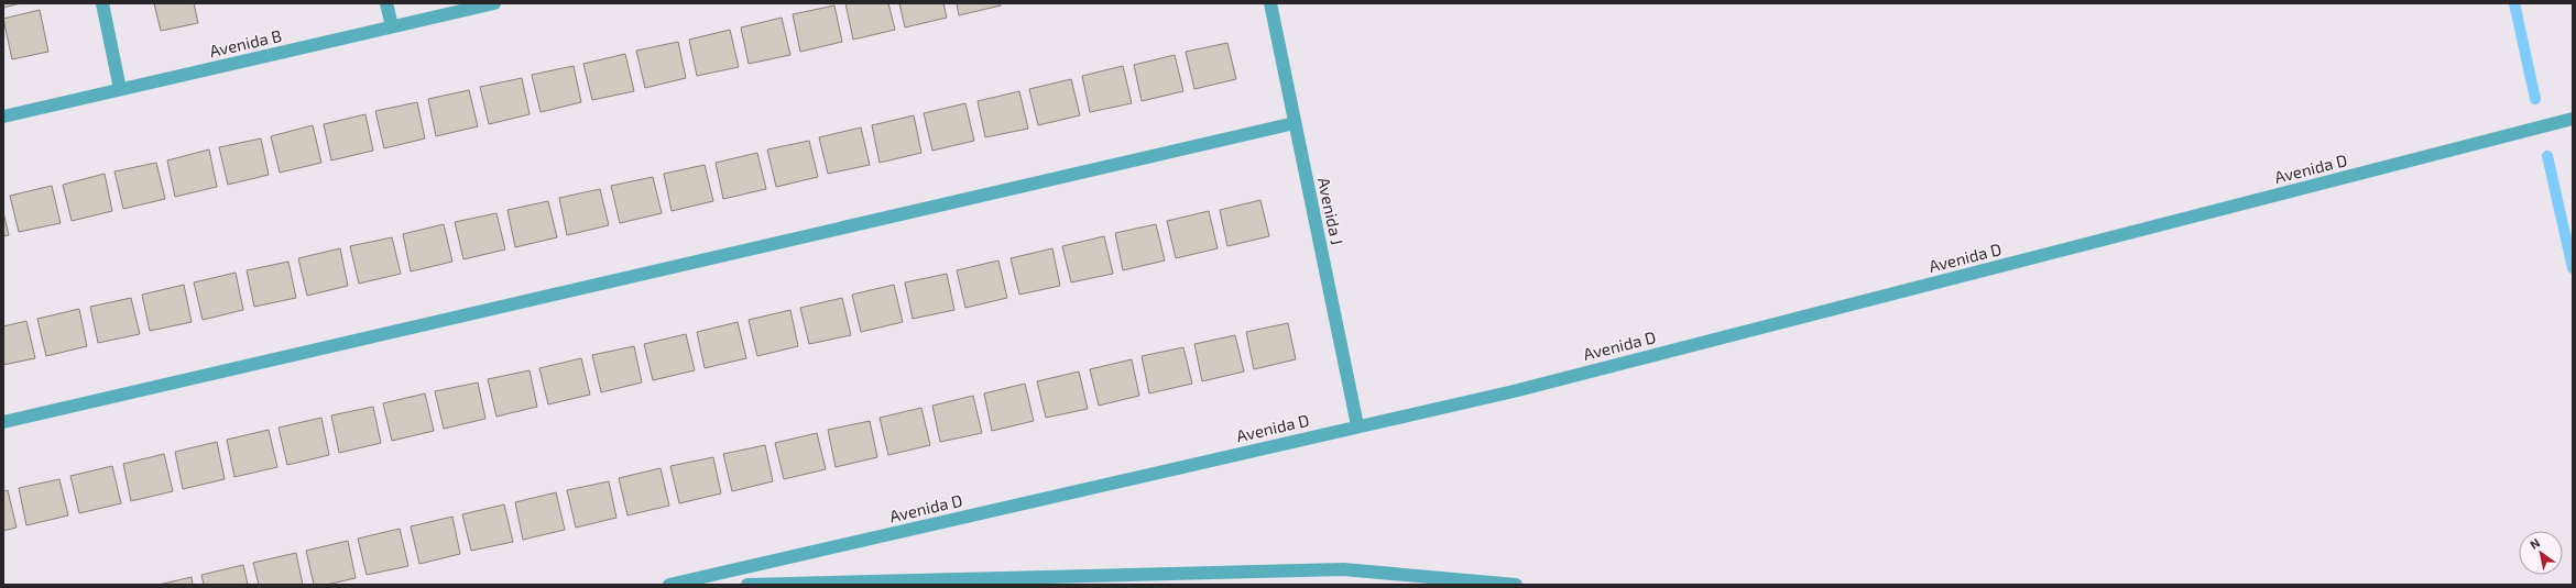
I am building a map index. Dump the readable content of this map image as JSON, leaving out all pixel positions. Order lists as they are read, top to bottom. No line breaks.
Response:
{"streets":{"street":["Avenida B","Avenida D","Avenida J"]},"crossings":[["Avenida D","Avenida J"]],"north":"top left"}
